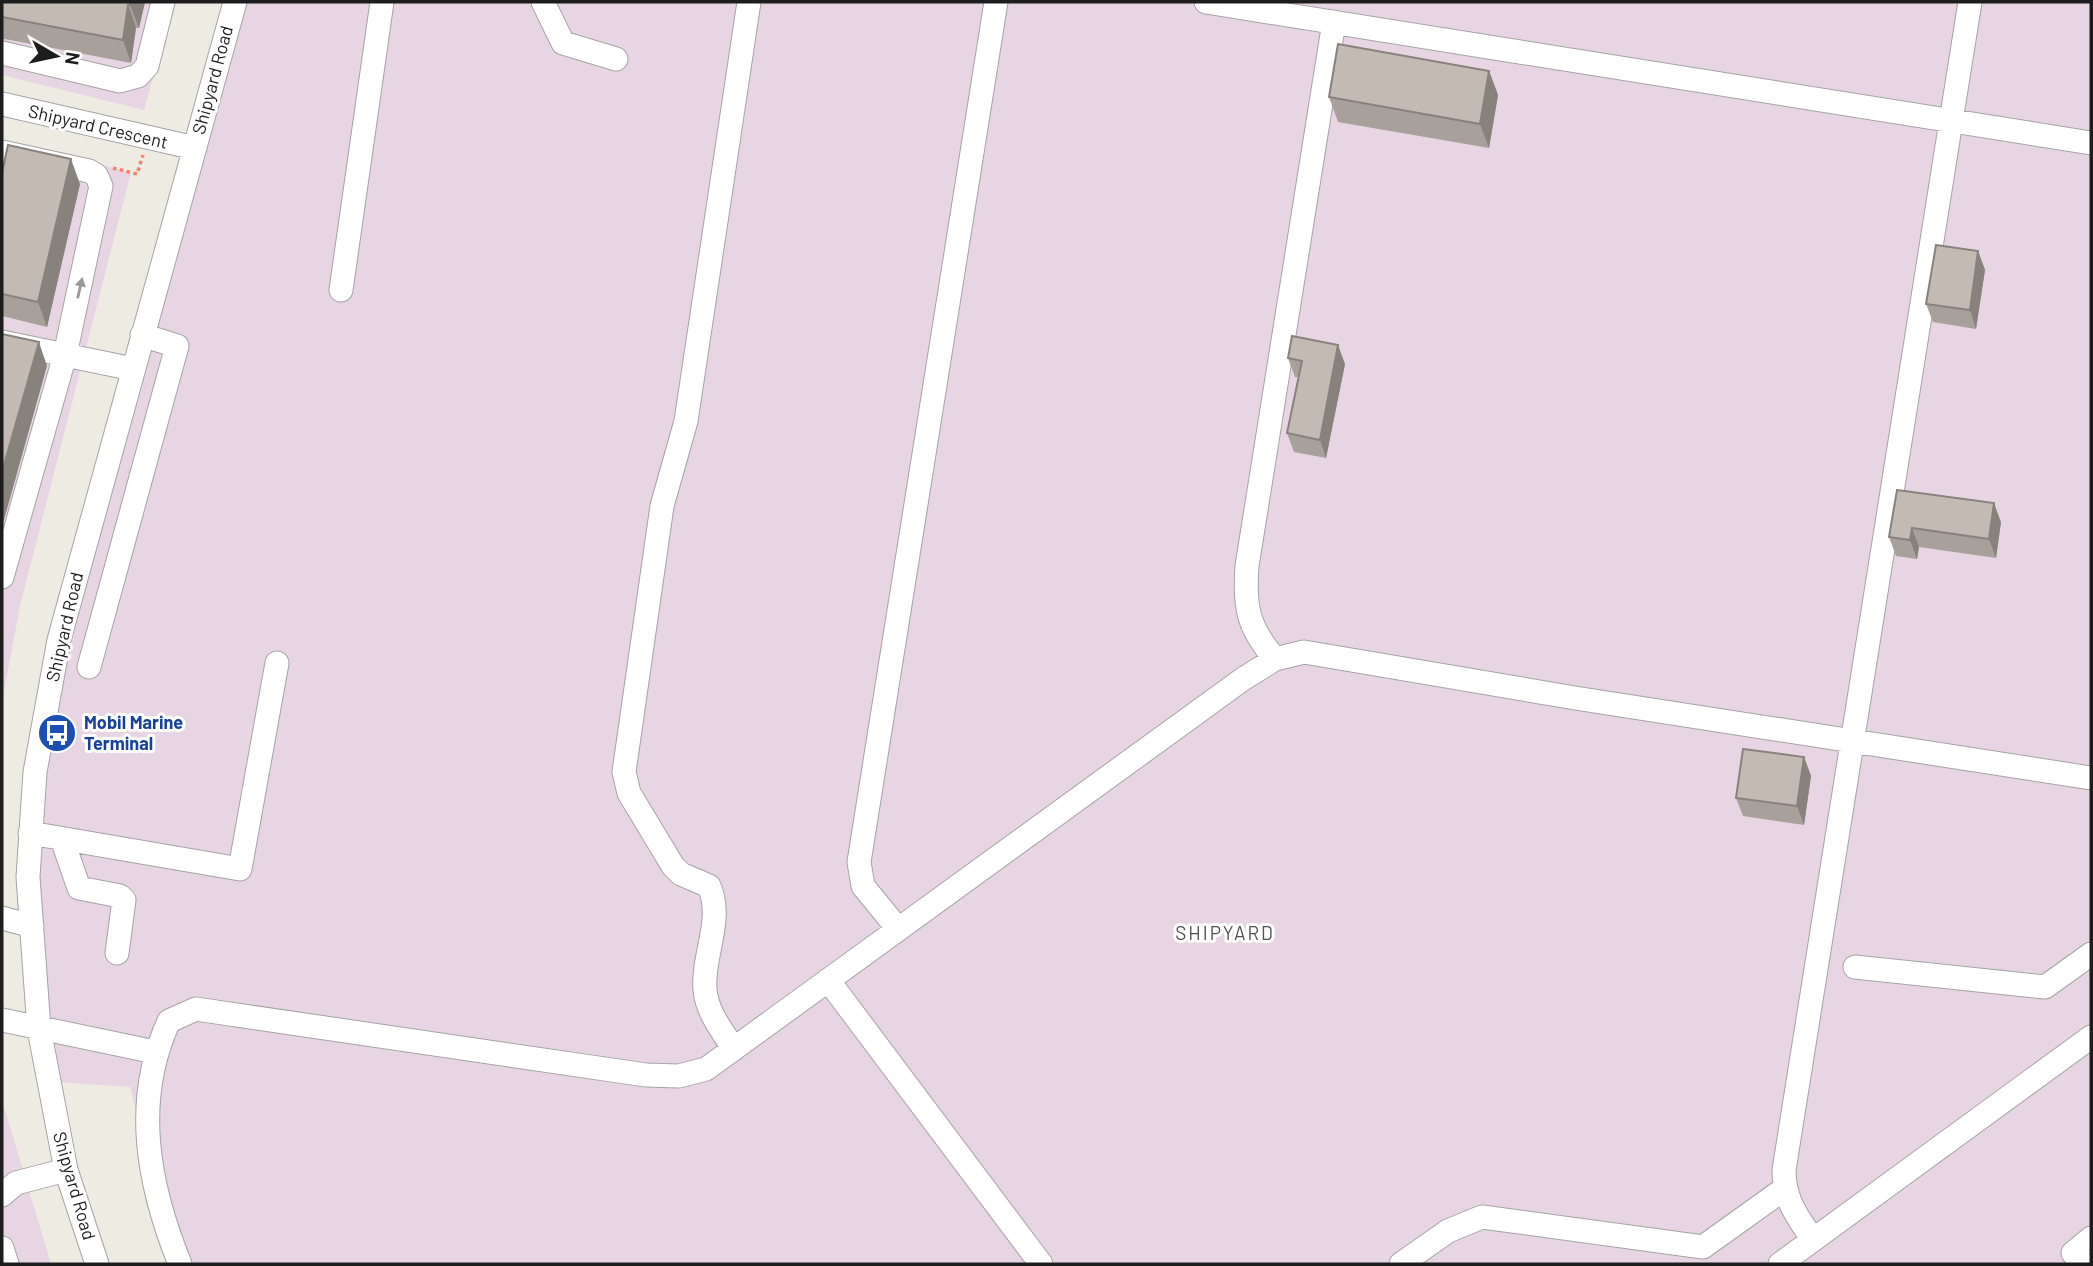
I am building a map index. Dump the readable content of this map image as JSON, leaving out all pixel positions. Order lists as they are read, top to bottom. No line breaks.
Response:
{"streets":{"street":["Shipyard Road","Shipyard Crescent"]},"crossings":[["Shipyard Road","Shipyard Crescent"]],"districts":["SHIPYARD"],"places":{"bus stop":["Mobil Marine Terminal"]},"north":"right"}
